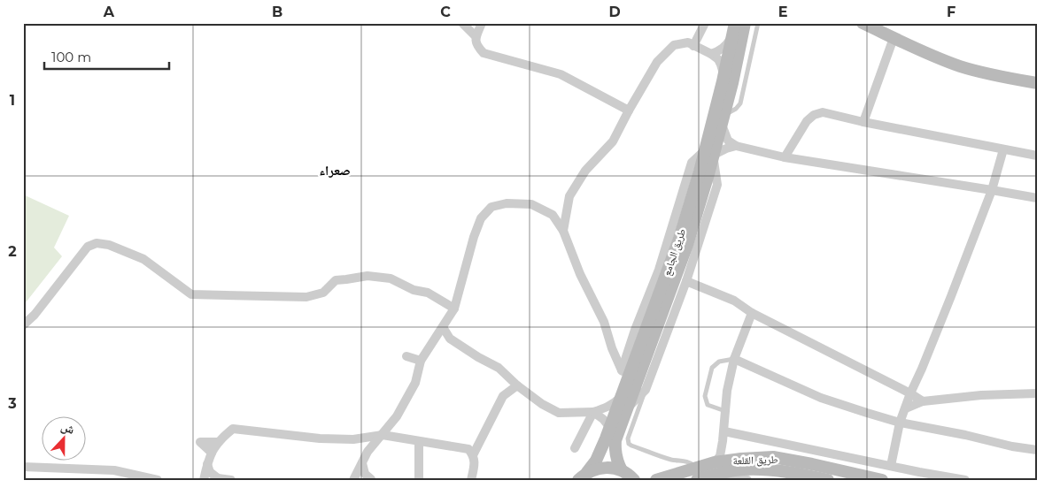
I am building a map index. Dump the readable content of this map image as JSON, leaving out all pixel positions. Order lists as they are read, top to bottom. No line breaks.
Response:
{"streets":{"main road":["طريق الجامع","طريق القلعة"]},"districts":["صعراء"],"scale_bar":"100 m","north":"top","grid":{"columns":["A","B","C","D","E","F"],"rows":["1","2","3"]}}
